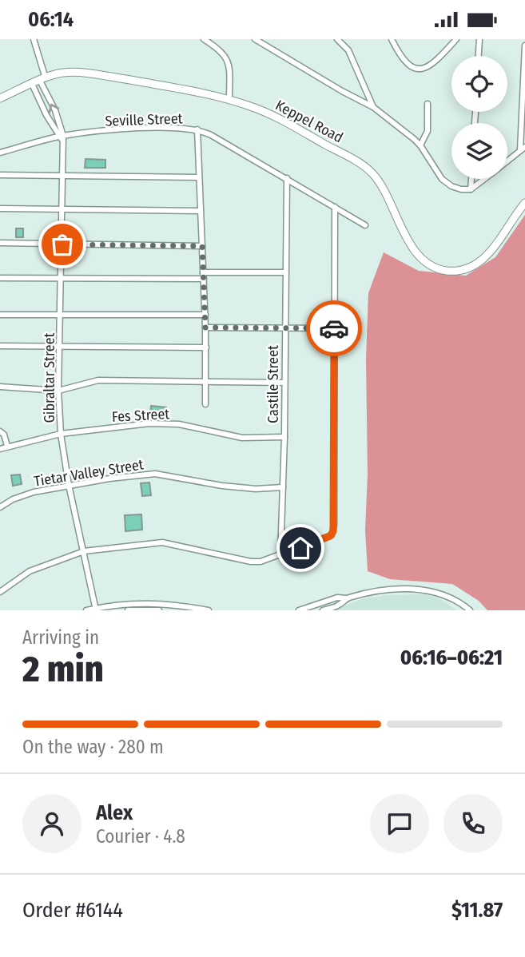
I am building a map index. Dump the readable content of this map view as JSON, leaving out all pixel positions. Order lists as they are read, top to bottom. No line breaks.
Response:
{"streets":{"street":["Seville Street","Keppel Road","Gibraltar Street","Castile Street","Fes Street","Tietar Valley Street"]},"crossings":[["Seville Street","Gibraltar Street"],["Seville Street","Castile Street"],["Gibraltar Street","Fes Street"],["Gibraltar Street","Tietar Valley Street"],["Castile Street","Fes Street"],["Castile Street","Tietar Valley Street"]],"page":{"status":"06:14","heading":["2 min","Arriving in","06:16–06:21"],"panel":["Alex","Courier · 4.8","Order #6144","$11.87"],"bar":"On the way · 280 m"}}
